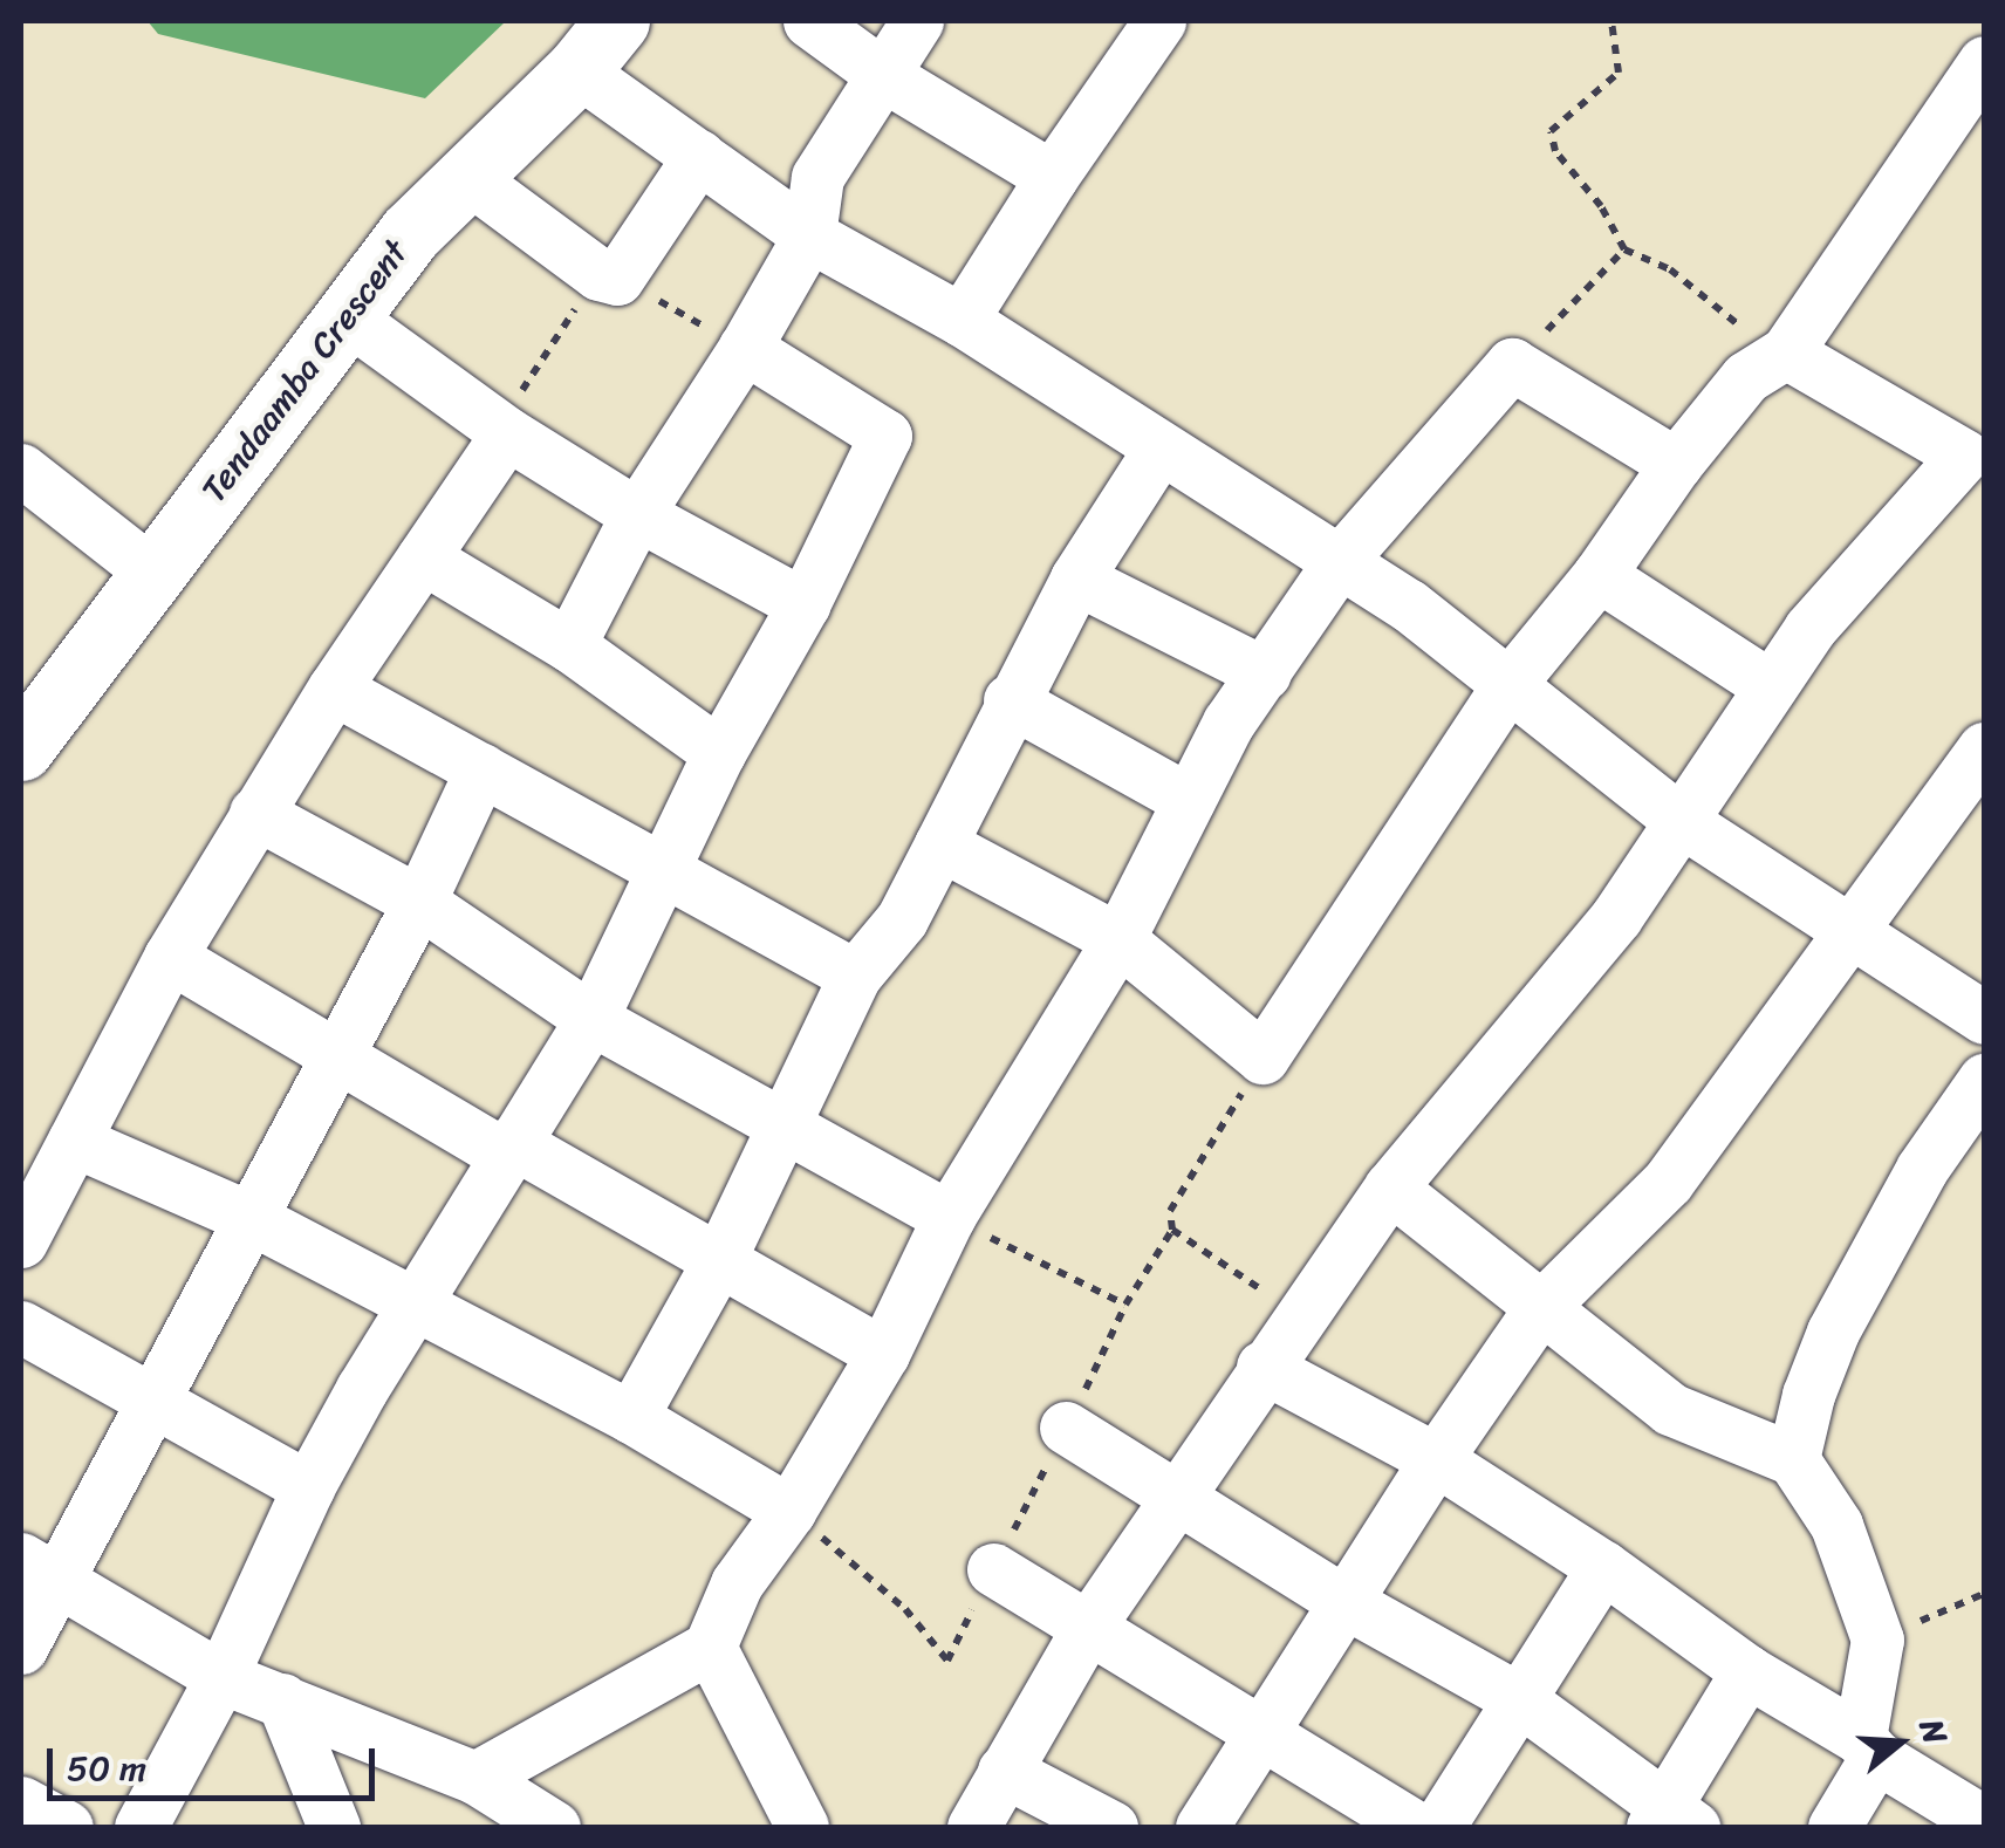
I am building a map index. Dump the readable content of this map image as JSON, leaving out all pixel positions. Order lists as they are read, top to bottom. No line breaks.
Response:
{"streets":{"street":["Tendaamba Crescent"]},"scale_bar":"50 m","north":"right"}
